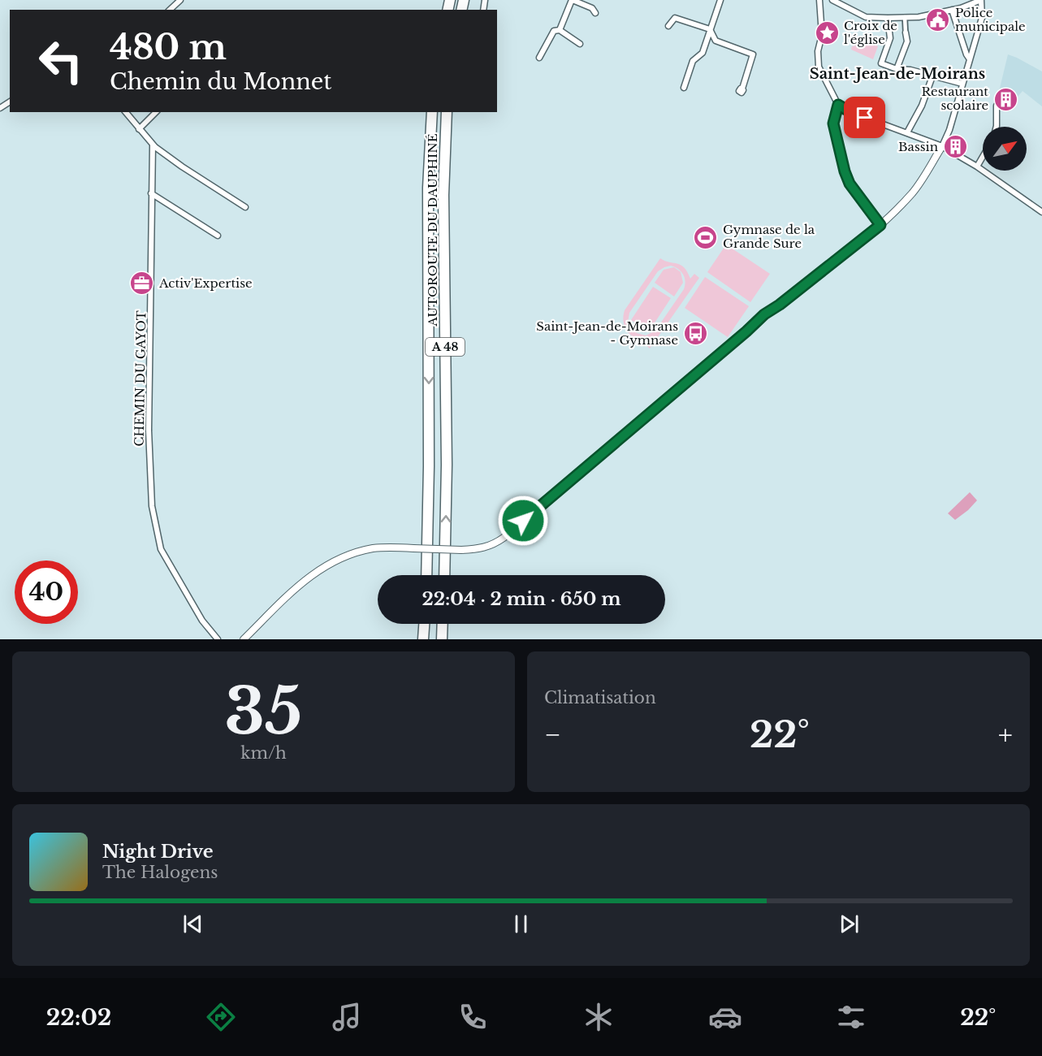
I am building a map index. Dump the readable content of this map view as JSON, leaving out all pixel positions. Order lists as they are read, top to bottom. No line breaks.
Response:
{"streets":{"highway":["AUTOROUTE DU DAUPHINÉ","A 48"],"street":["CHEMIN DU GAYOT"]},"districts":["Saint-Jean-de-Moirans"],"places":{"public building":["Police municipale"],"place":["Croix de l'église"],"building":["Restaurant scolaire","Bassin"],"sports":["Gymnase de la Grande Sure"],"office":["Activ'Expertise"],"bus stop":["Saint-Jean-de-Moirans - Gymnase"]},"north":"top right","page":{"turn":["480 m","Chemin du Monnet"],"limit":"40","trip":"22:04 · 2 min · 650 m","tile":[["35","km/h"],"Climatisation"],"heat":["−","22°","+"],"song":["Night Drive","The Halogens"],"tabs":["22:02","22°"]}}
